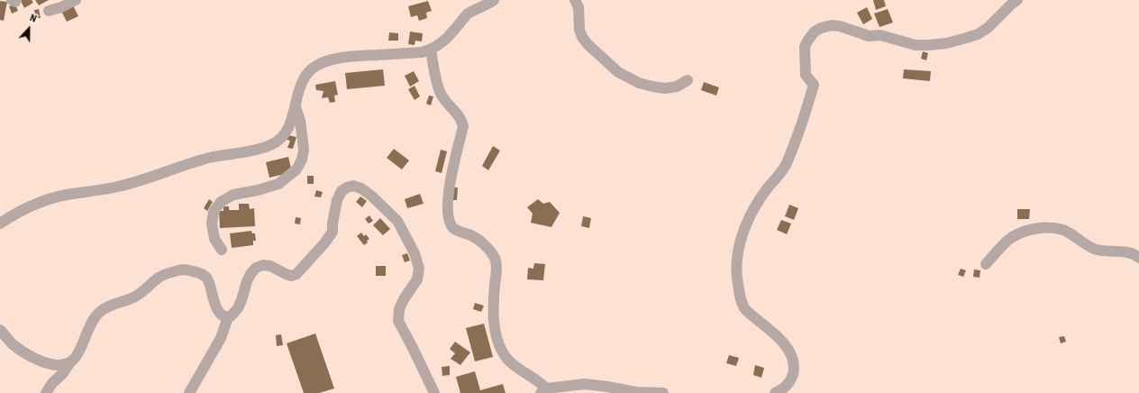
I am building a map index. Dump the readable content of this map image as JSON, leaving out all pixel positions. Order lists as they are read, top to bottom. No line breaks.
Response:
{"north":"top"}
